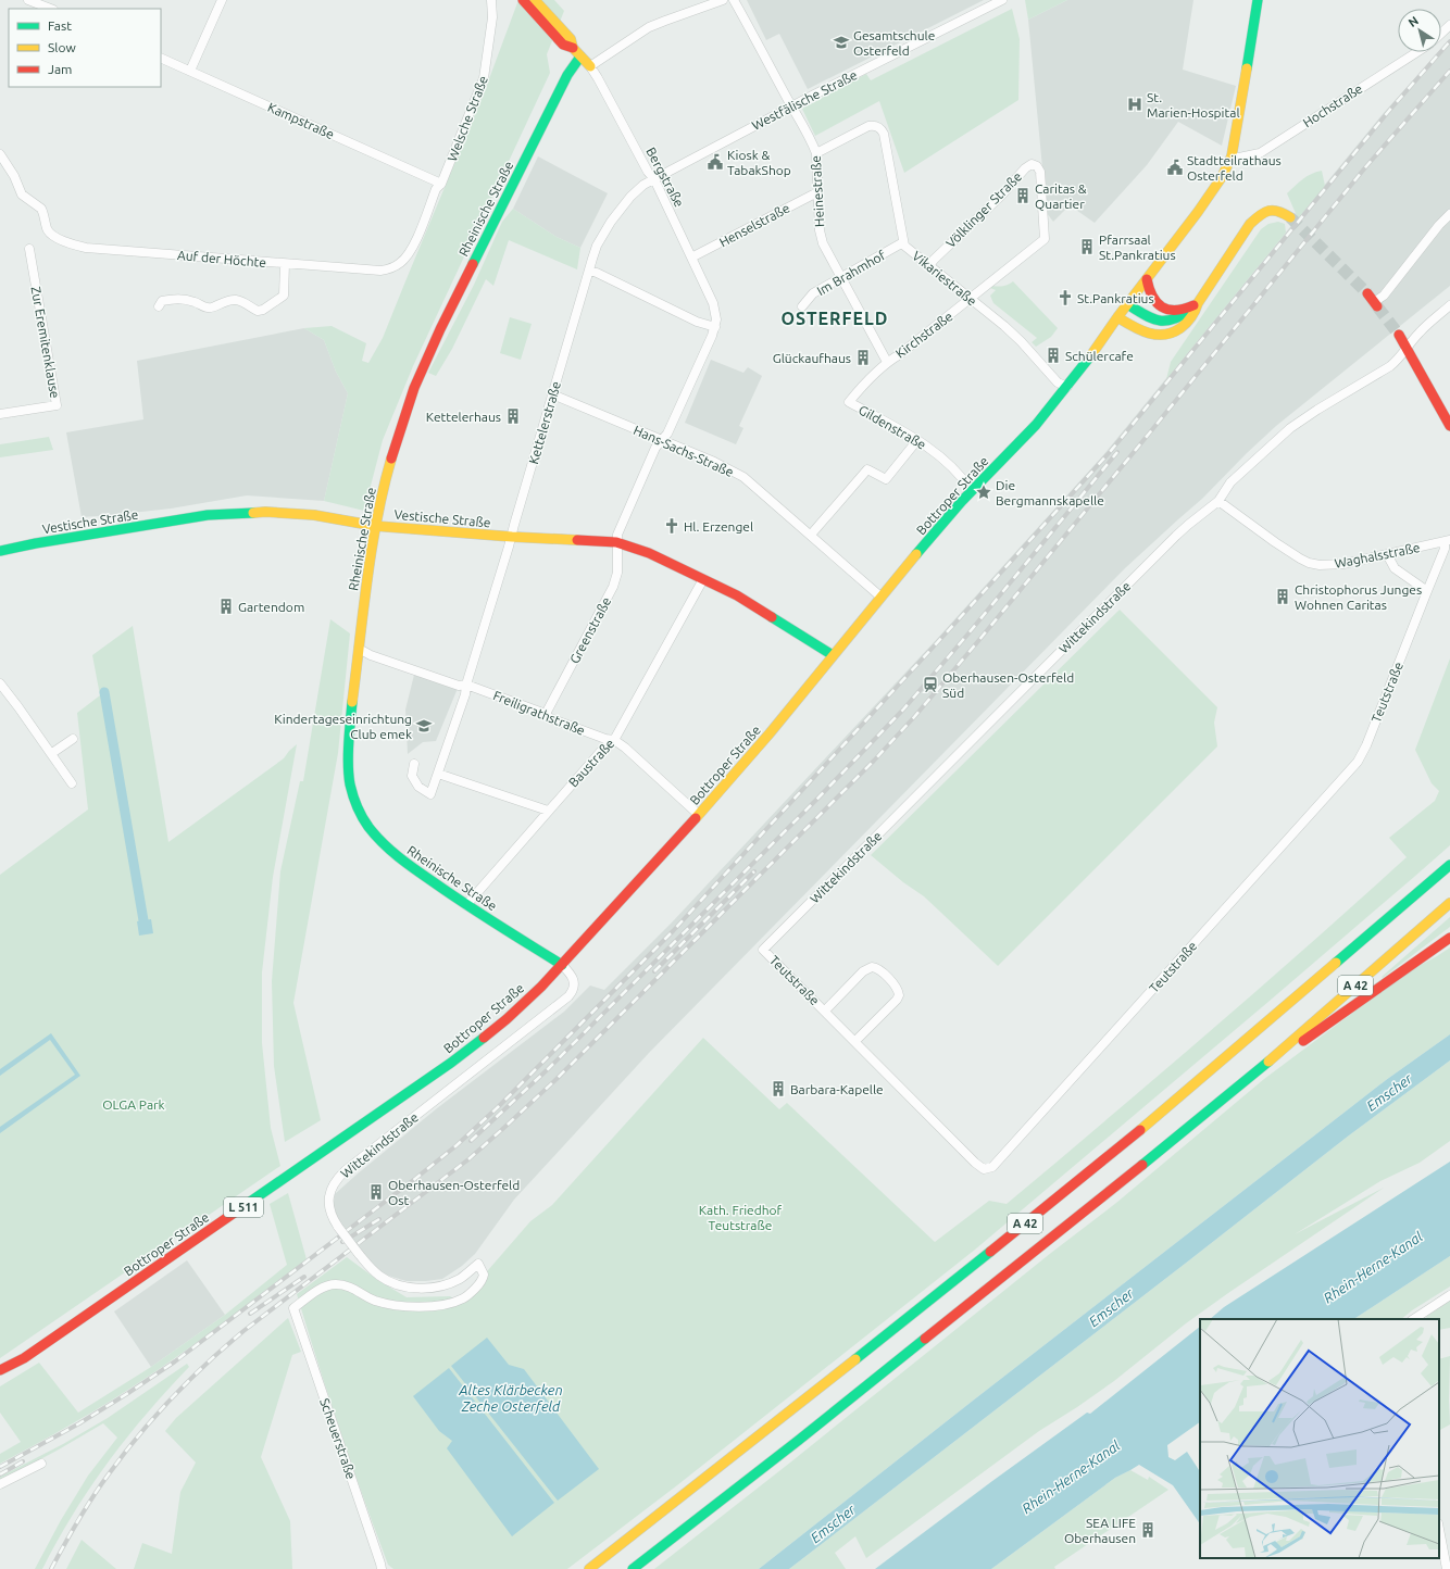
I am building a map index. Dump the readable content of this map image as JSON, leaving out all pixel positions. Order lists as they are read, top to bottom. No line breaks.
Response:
{"streets":{"main road":["Bergstraße","Rheinische Straße","Bottroper Straße","Vestische Straße","A 42","L 511"],"street":["Westfälische Straße","Hochstraße","Welsche Straße","Kampstraße","Heinestraße","Völklinger Straße","Henselstraße","Auf der Höchte","Im Brahmhof","Vikariestraße","Kirchstraße","Zur Eremitenklause","Kettelerstraße","Gildenstraße","Hans-Sachs-Straße","Waghalsstraße","Wittekindstraße","Greenstraße","Teutstraße","Freiligrathstraße","Baustraße","Scheuerstraße"]},"crossings":[["Westfälische Straße","Bergstraße"],["Westfälische Straße","Heinestraße"],["Westfälische Straße","Kettelerstraße"],["Hochstraße","Bottroper Straße"],["Welsche Straße","Kampstraße"],["Welsche Straße","Auf der Höchte"],["Kampstraße","Auf der Höchte"],["Bergstraße","Rheinische Straße"],["Bergstraße","Henselstraße"],["Bergstraße","Kettelerstraße"],["Heinestraße","Henselstraße"],["Heinestraße","Im Brahmhof"],["Heinestraße","Vikariestraße"],["Heinestraße","Kirchstraße"],["Rheinische Straße","Bottroper Straße"],["Rheinische Straße","Vestische Straße"],["Rheinische Straße","Wittekindstraße"],["Rheinische Straße","Freiligrathstraße"],["Rheinische Straße","Baustraße"],["Völklinger Straße","Vikariestraße"],["Völklinger Straße","Kirchstraße"],["Im Brahmhof","Vikariestraße"],["Vikariestraße","Kirchstraße"],["Vikariestraße","Bottroper Straße"],["Kirchstraße","Gildenstraße"],["Kettelerstraße","Hans-Sachs-Straße"],["Kettelerstraße","Vestische Straße"],["Kettelerstraße","Freiligrathstraße"],["Gildenstraße","Bottroper Straße"],["Hans-Sachs-Straße","Bottroper Straße"],["Bottroper Straße","Vestische Straße"],["Bottroper Straße","Wittekindstraße"],["Bottroper Straße","Freiligrathstraße"],["Vestische Straße","Greenstraße"],["Vestische Straße","Baustraße"],["Waghalsstraße","Wittekindstraße"],["Waghalsstraße","Teutstraße"],["Wittekindstraße","Teutstraße"],["Wittekindstraße","Scheuerstraße"],["Greenstraße","Freiligrathstraße"],["Freiligrathstraße","Baustraße"]],"districts":["OSTERFELD"],"water":["Emscher","Rhein-Herne-Kanal","Altes Klärbecken Zeche Osterfeld"],"parks":["OLGA Park","Kath. Friedhof Teutstraße"],"places":{"school or university":["Gesamtschule Osterfeld","Kindertageseinrichtung Club emek"],"hospital":["St. Marien-Hospital"],"public building":["Kiosk & TabakShop","Stadtteilrathaus Osterfeld"],"building":["Caritas & Quartier","Pfarrsaal St.Pankratius","Schülercafe","Glückaufhaus","Kettelerhaus","Christophorus Junges Wohnen Caritas","Gartendom","Barbara-Kapelle","Oberhausen-Osterfeld Ost","SEA LIFE Oberhausen"],"church":["St.Pankratius","Hl. Erzengel"],"place":["Die Bergmannskapelle"],"station":["Oberhausen-Osterfeld Süd"]},"legend":["Fast","Slow","Jam"],"north":"top left"}
